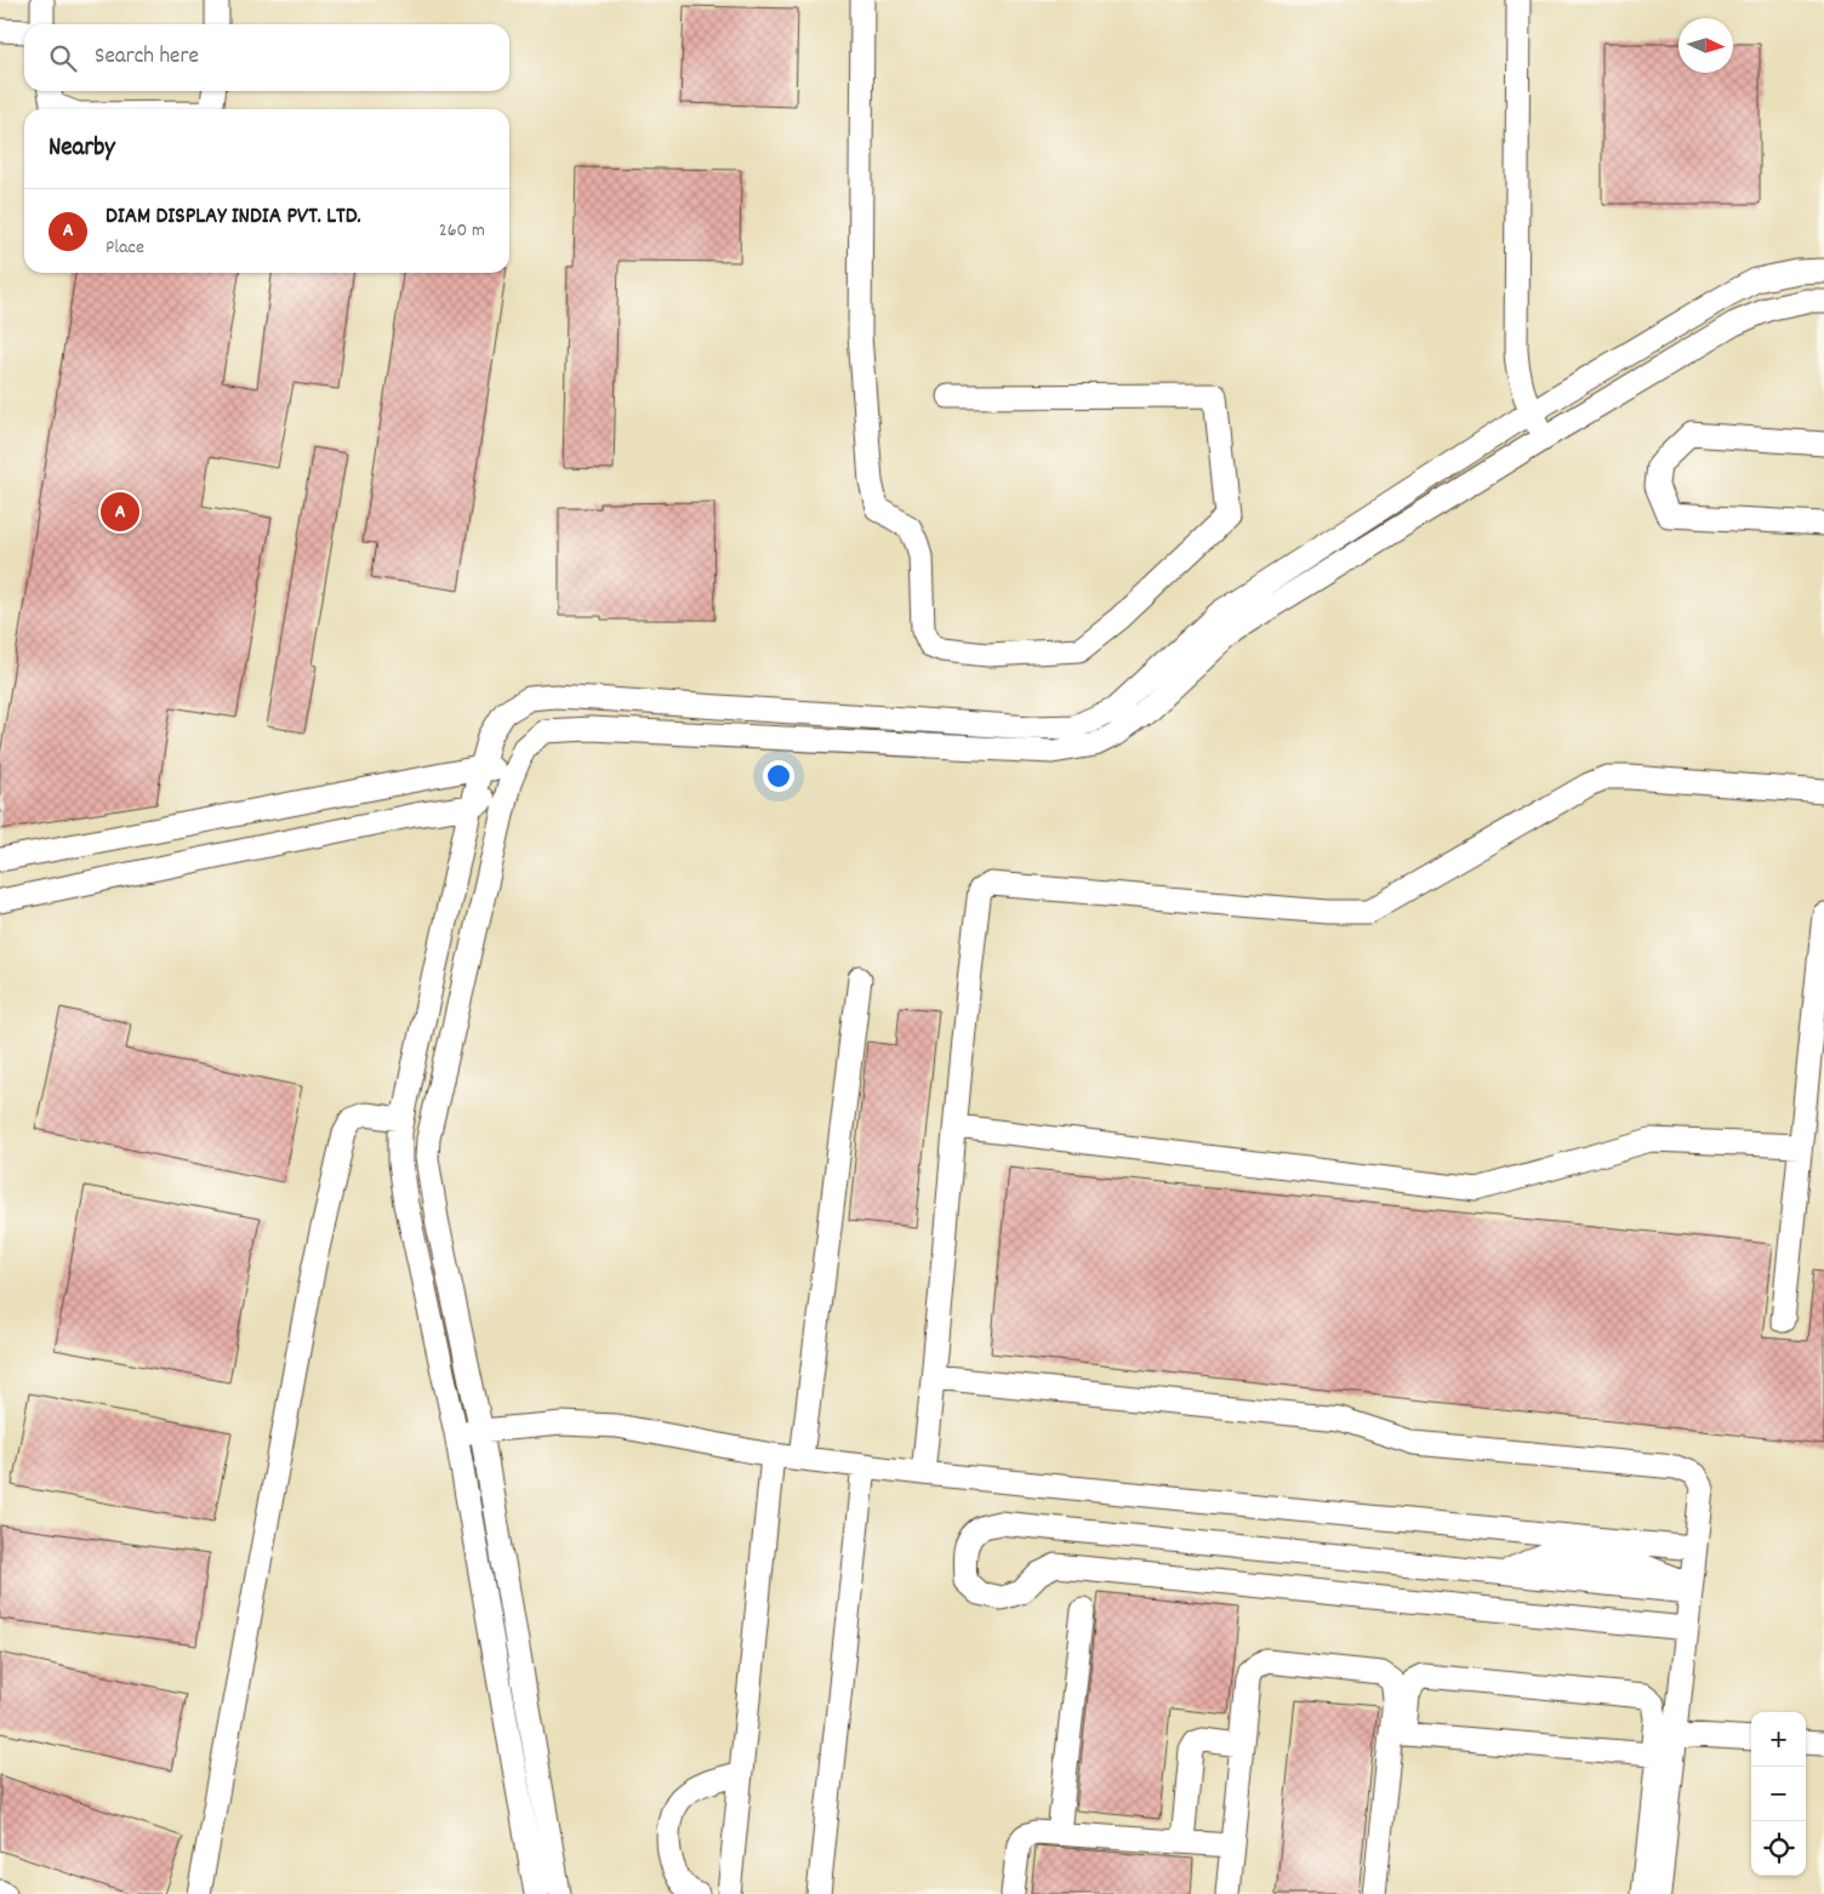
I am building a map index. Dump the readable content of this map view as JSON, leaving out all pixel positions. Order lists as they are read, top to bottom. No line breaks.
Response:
{"north":"right","page":{"search":"Search here","heading":"Nearby","list":[{"mark":"A","name":"DIAM DISPLAY INDIA PVT. LTD.","note":"Place","value":"260 m"}],"pins":"A","map_buttons":["+","−"]}}
